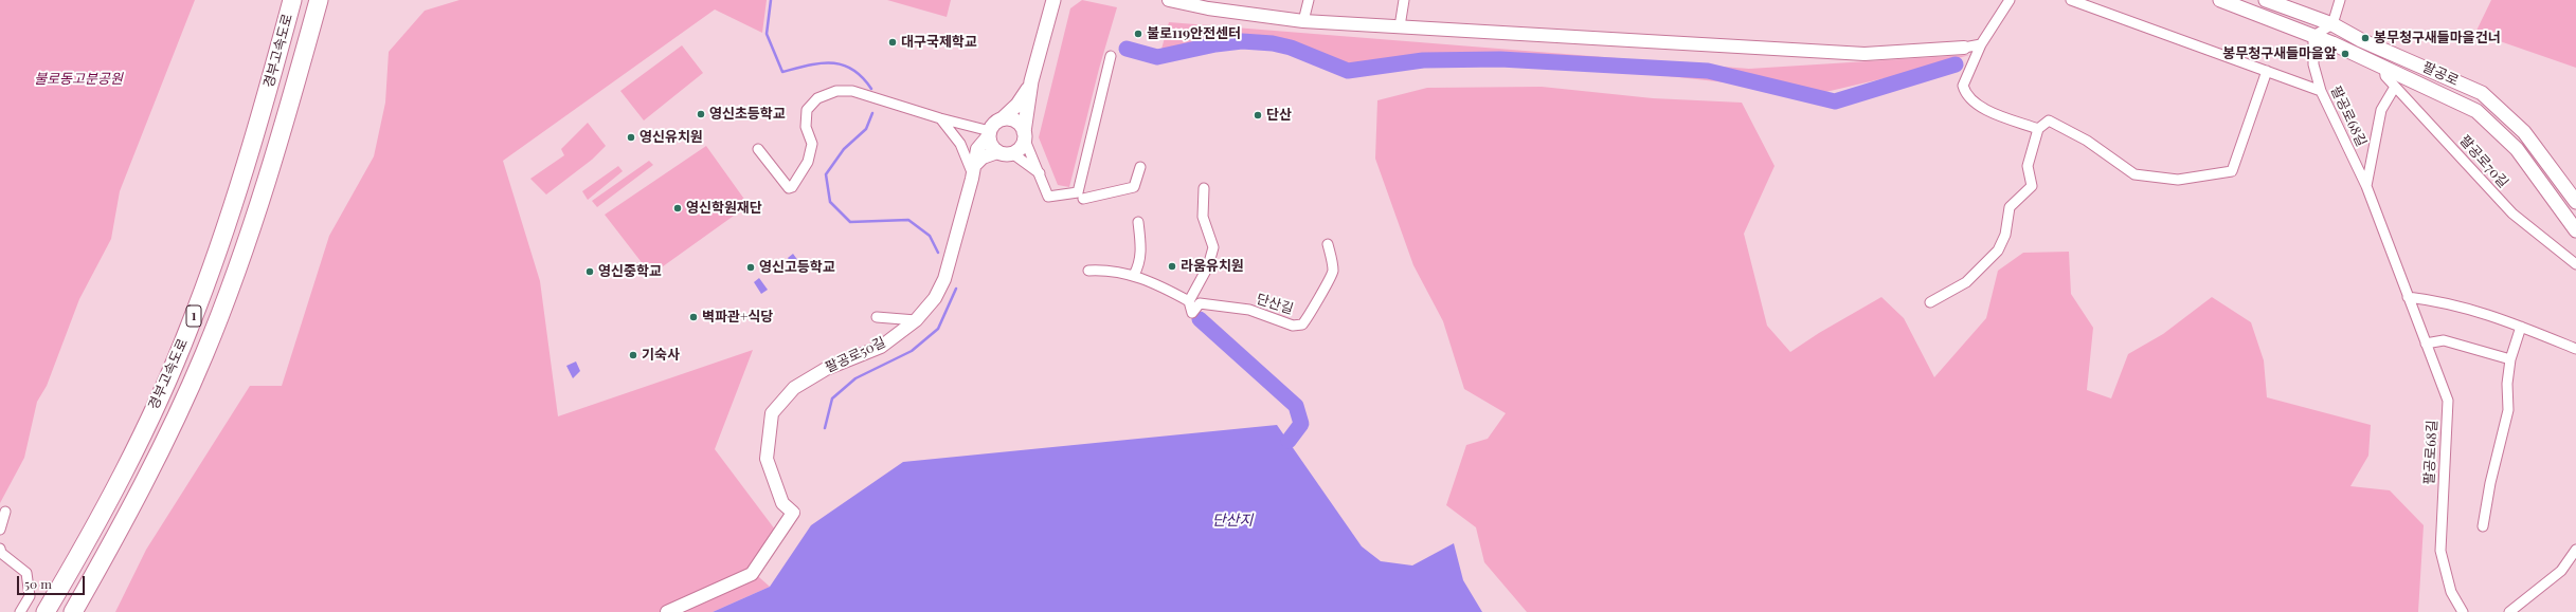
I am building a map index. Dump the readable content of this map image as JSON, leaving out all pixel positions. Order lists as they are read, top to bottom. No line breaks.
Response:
{"streets":{"highway":["경부고속도로","1"],"main road":["팔공로"],"street":["팔공로68길","팔공로70길","단산길","팔공로50길"]},"water":["단산지"],"parks":["불로동고분공원"],"places":["불로119안전센터","봉무청구새들마을건너","대구국제학교","봉무청구새들마을앞","영신초등학교","단산","영신유치원","영신학원재단","라움유치원","영신고등학교","영신중학교","벽파관+식당","기숙사"],"scale_bar":"50 m"}
